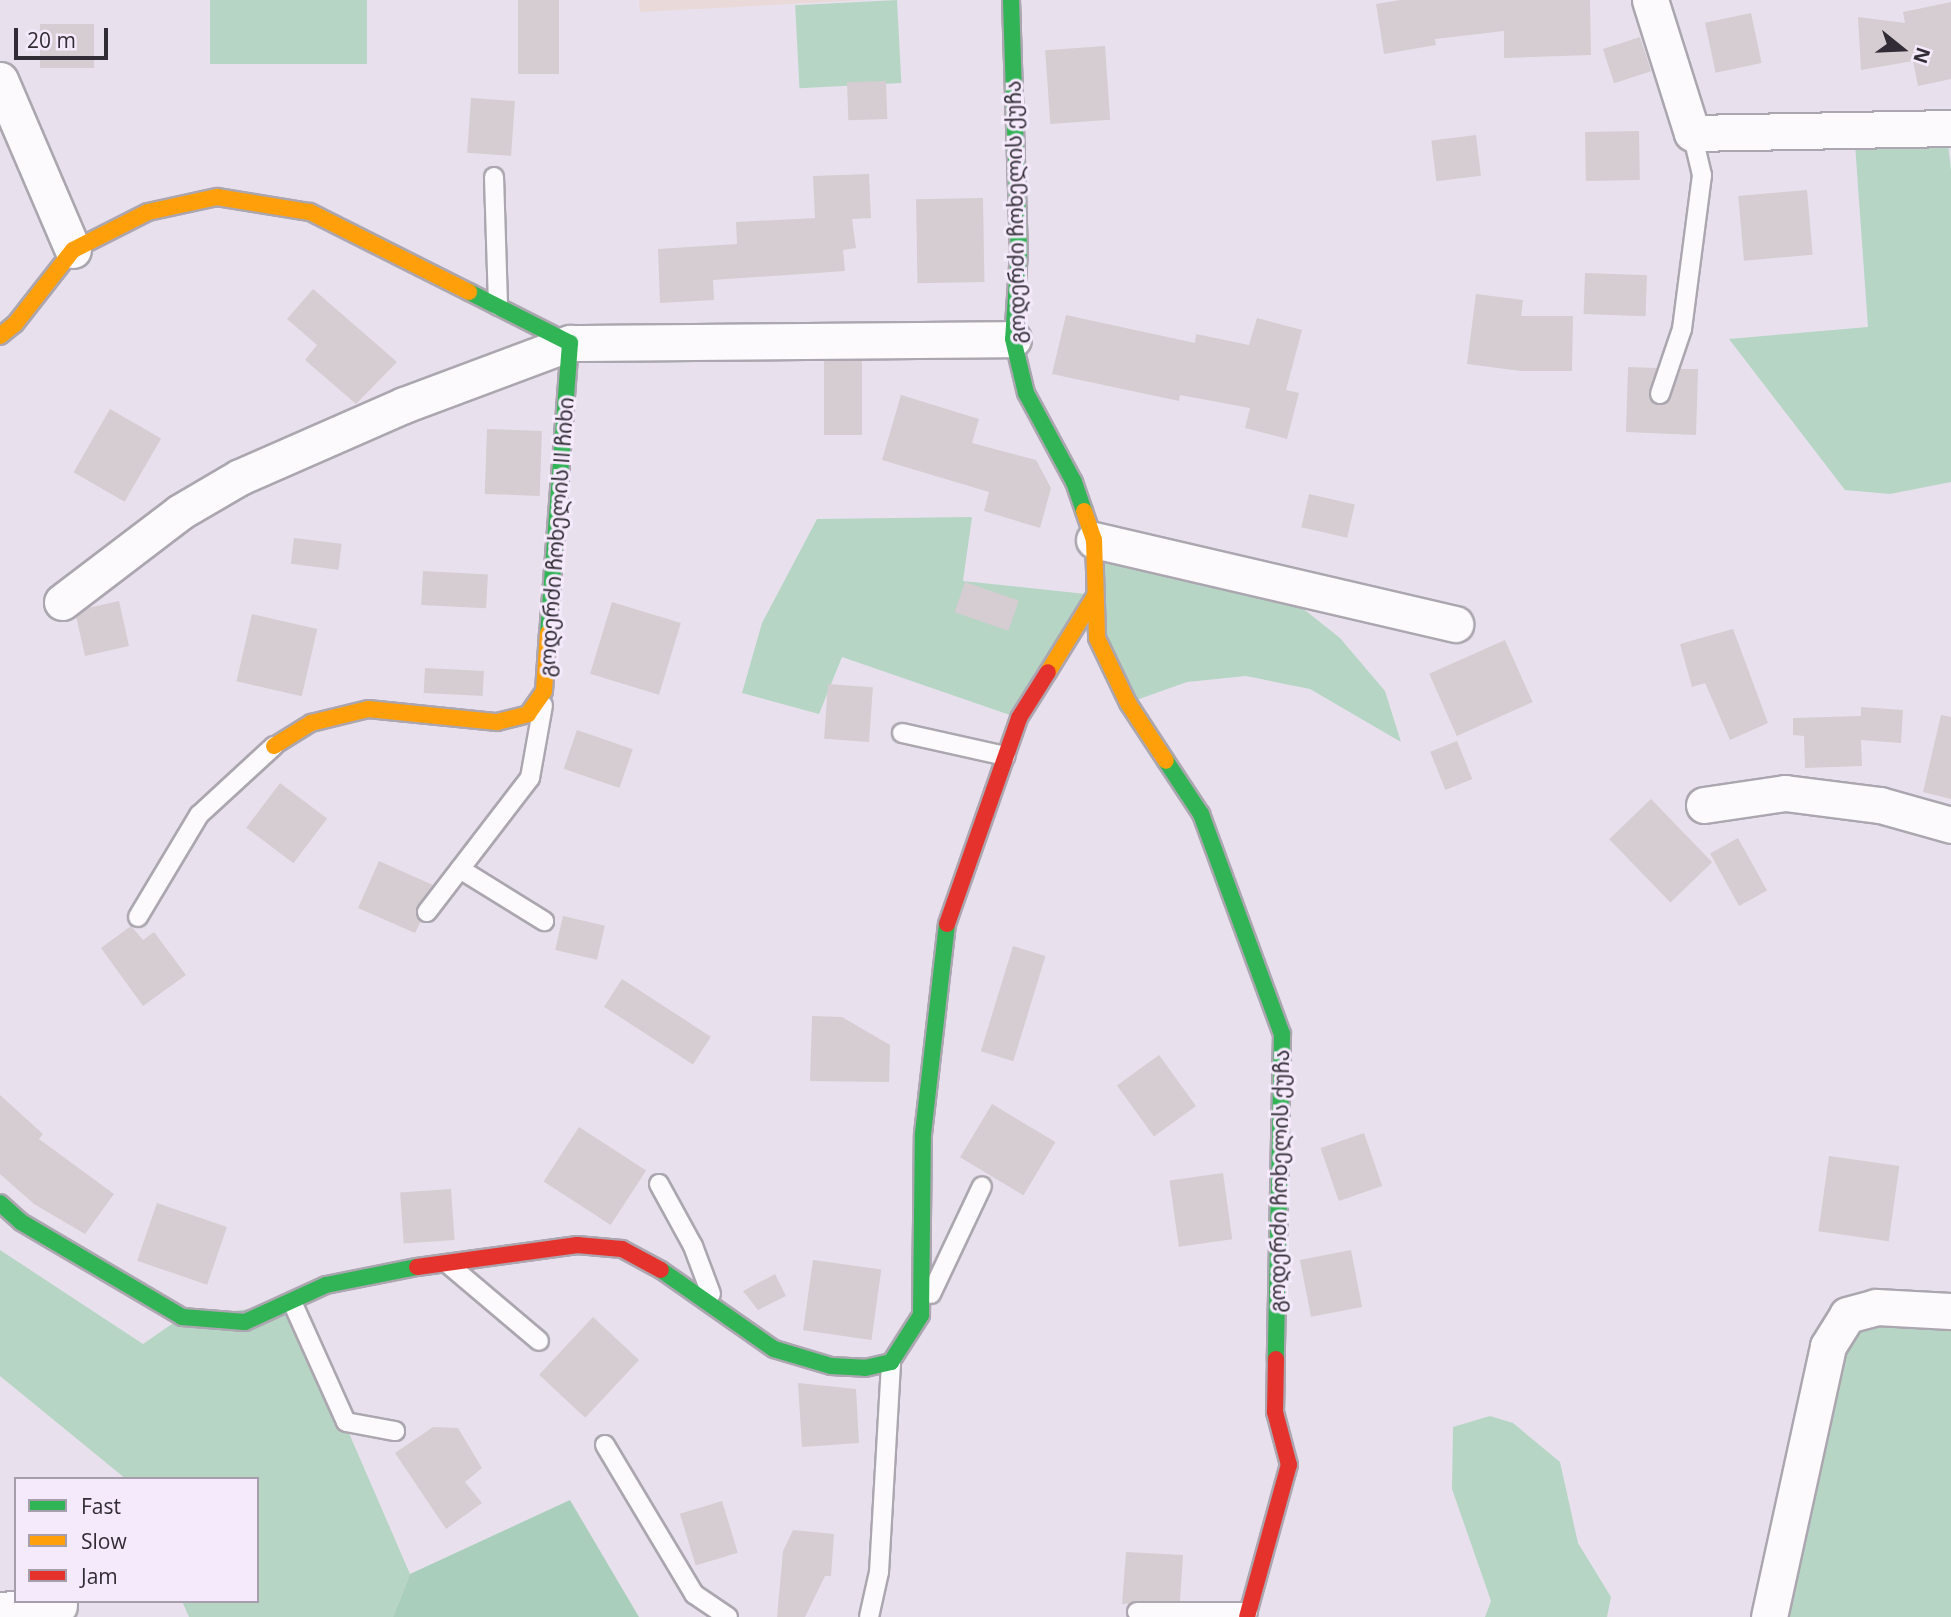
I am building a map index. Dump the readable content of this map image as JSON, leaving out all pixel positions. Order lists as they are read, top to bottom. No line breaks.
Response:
{"streets":{"street":["გოდერძი ჩოხელის ქუჩა","გოდერძი ჩოხელის II ჩიხი"]},"legend":["Fast","Slow","Jam"],"scale_bar":"20 m","north":"right"}
